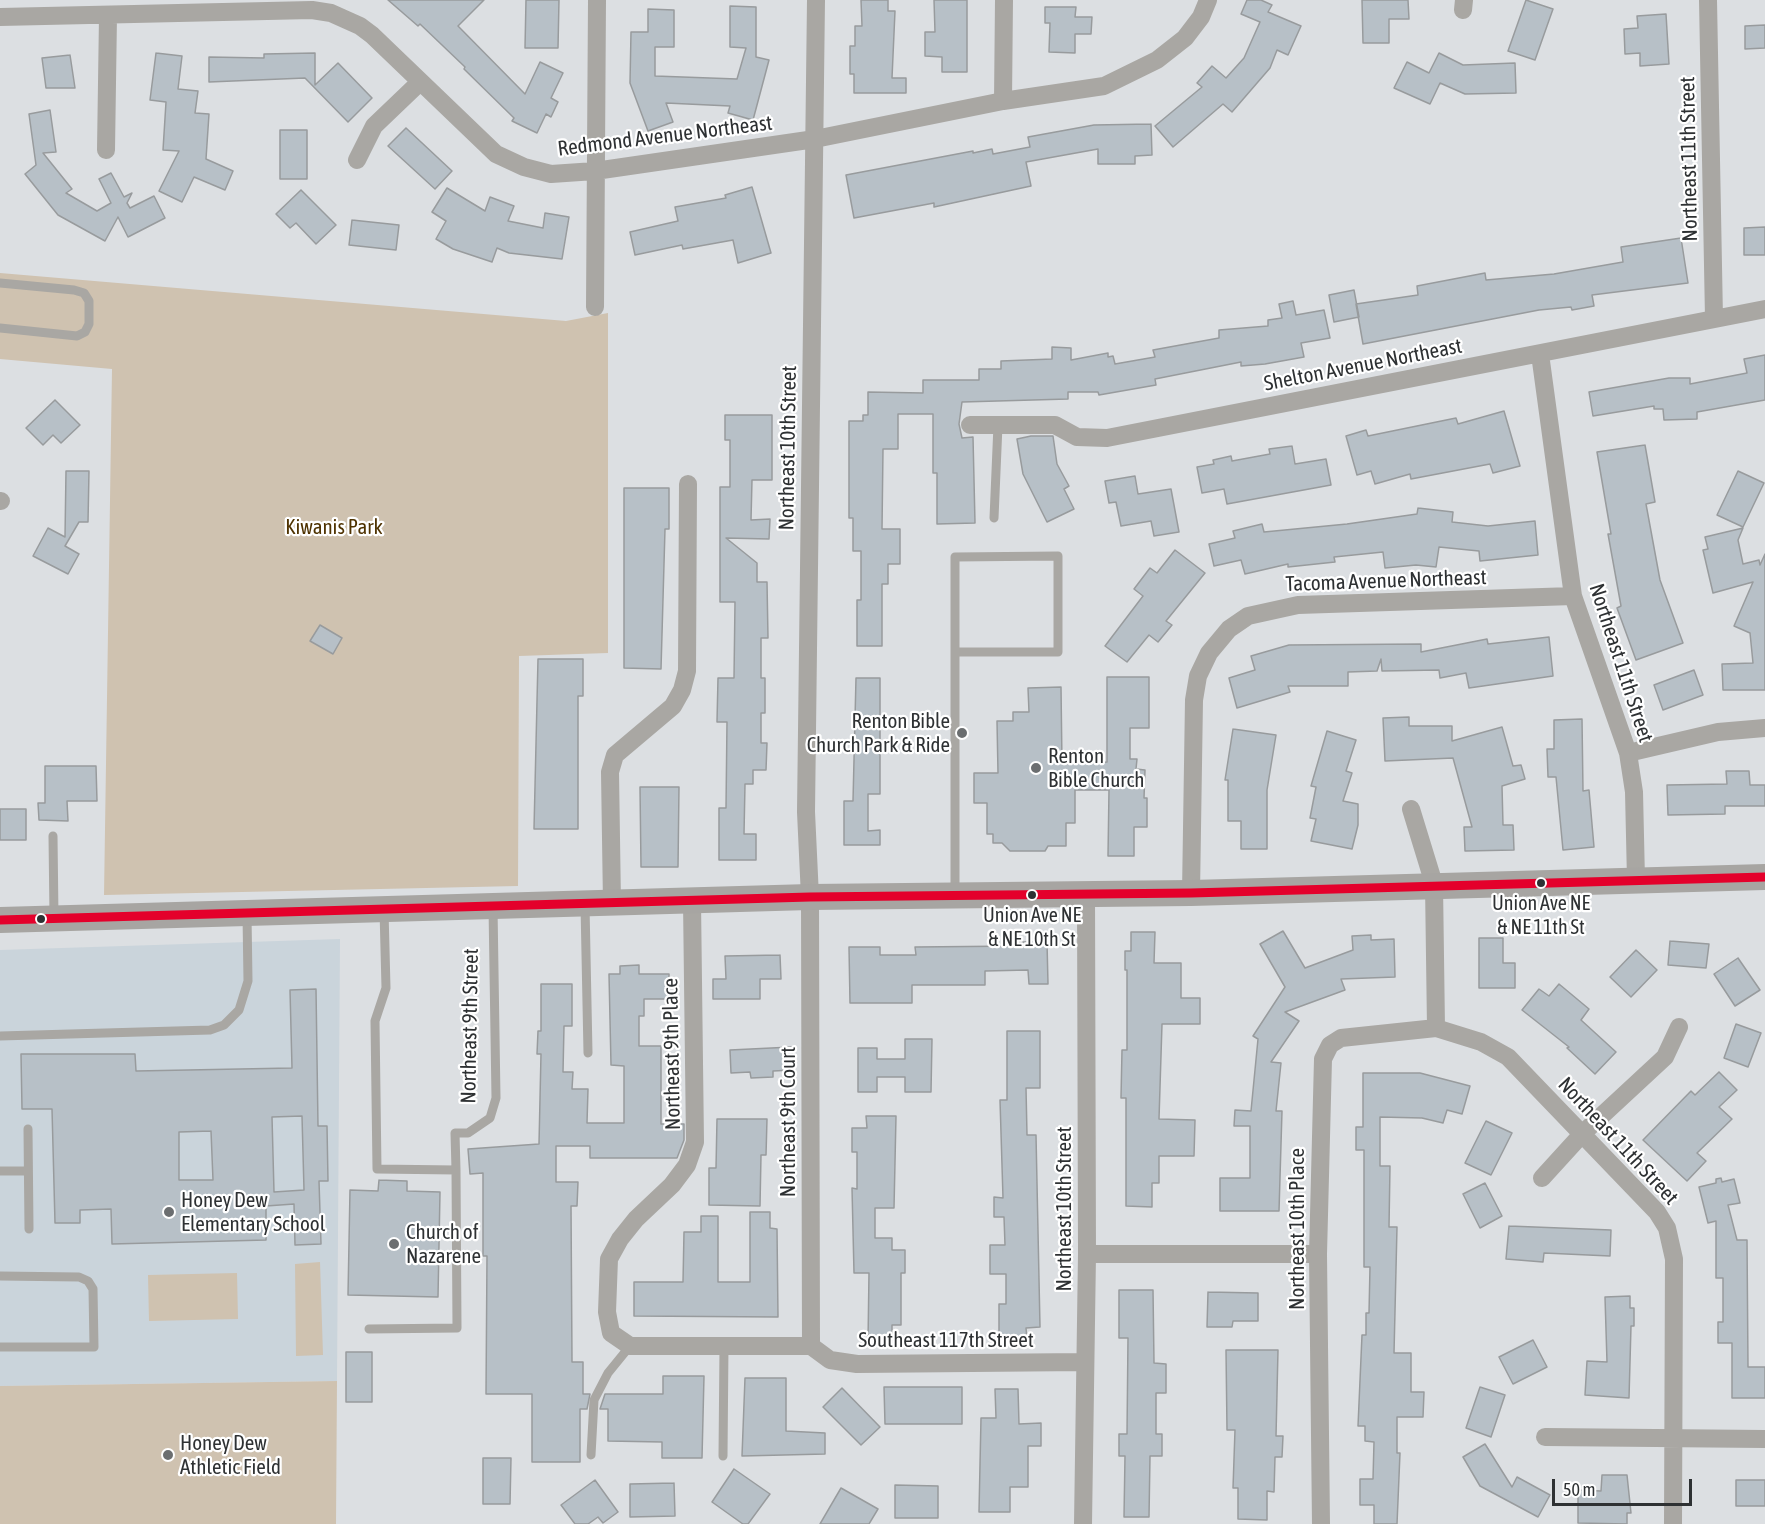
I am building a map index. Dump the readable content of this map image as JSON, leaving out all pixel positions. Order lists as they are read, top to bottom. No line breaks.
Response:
{"streets":{"street":["Redmond Avenue Northeast","Northeast 11th Street","Shelton Avenue Northeast","Northeast 10th Street","Tacoma Avenue Northeast","Northeast 9th Place","Northeast 9th Court","Northeast 10th Place","Southeast 117th Street"],"lane":["Northeast 9th Street"]},"crossings":[["Redmond Avenue Northeast","Northeast 10th Street"],["Northeast 11th Street","Shelton Avenue Northeast"],["Northeast 11th Street","Tacoma Avenue Northeast"],["Northeast 11th Street","Northeast 10th Place"],["Northeast 10th Street","Northeast 9th Court"],["Northeast 10th Street","Southeast 117th Street"],["Northeast 9th Court","Southeast 117th Street"]],"parks":["Kiwanis Park"],"places":["Renton Bible Church Park & Ride","Renton Bible Church","Union Ave NE & NE 11th St","Union Ave NE & NE 10th St","Honey Dew Elementary School","Church of Nazarene","Honey Dew Athletic Field"],"scale_bar":"50 m"}
